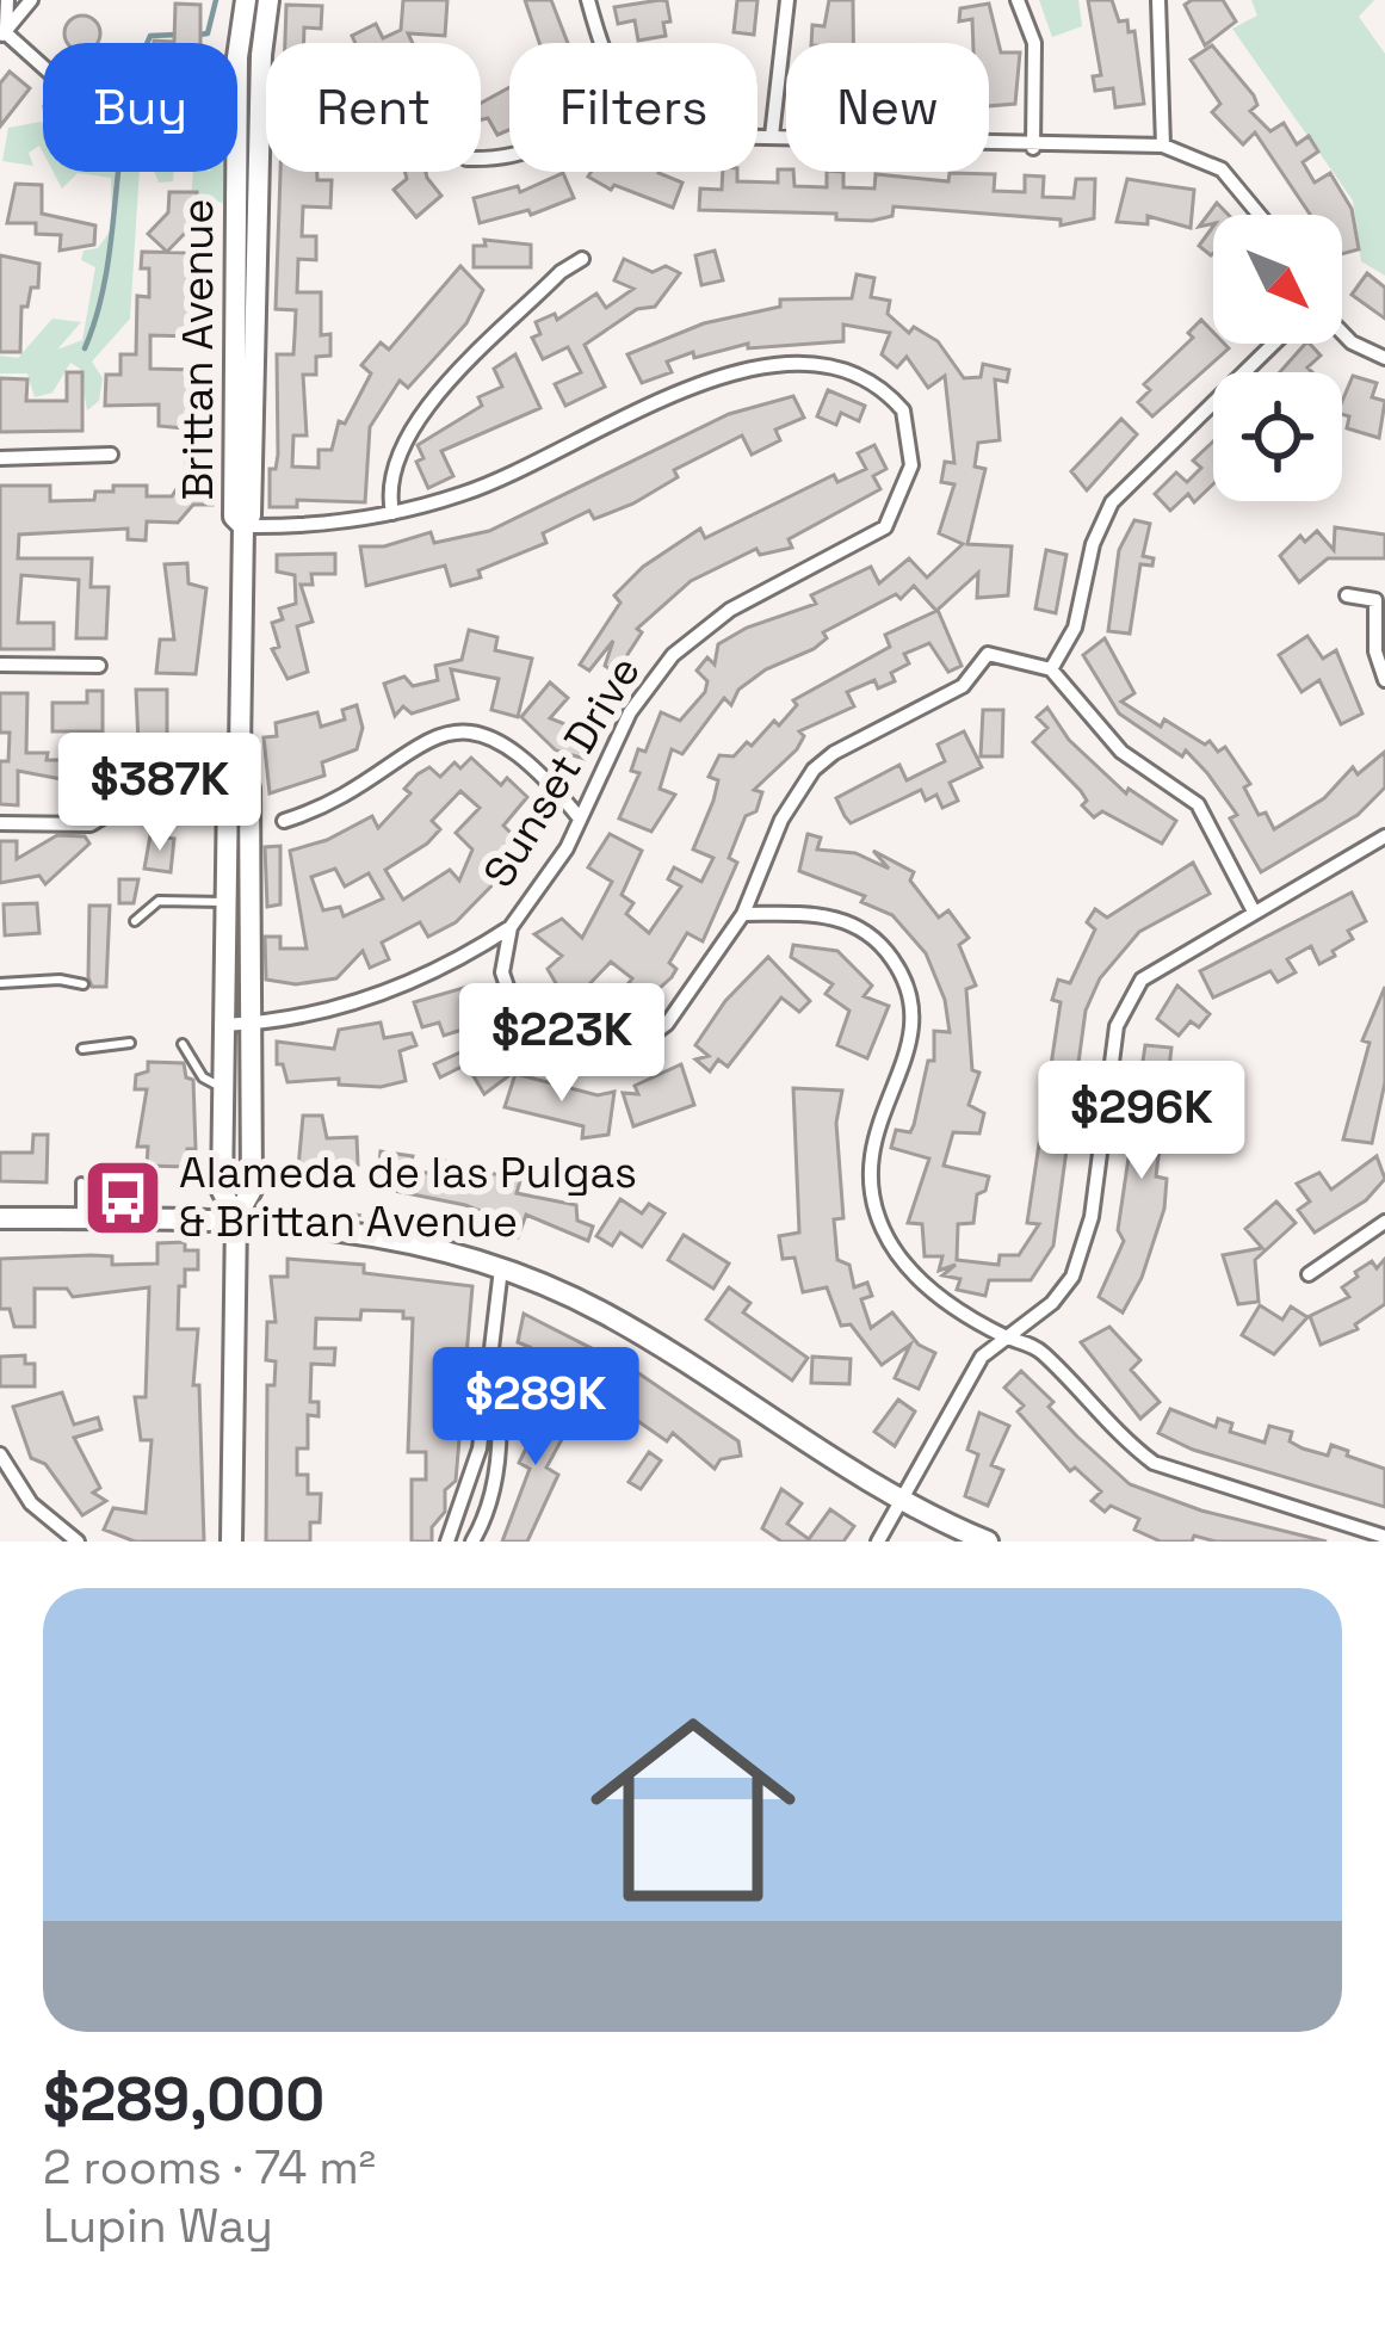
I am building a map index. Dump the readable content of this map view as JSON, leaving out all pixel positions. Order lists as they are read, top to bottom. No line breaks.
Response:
{"streets":{"main road":["Brittan Avenue"],"street":["Sunset Drive"]},"crossings":[["Brittan Avenue","Sunset Drive"]],"places":{"bus stop":["Alameda de las Pulgas & Brittan Avenue"]},"north":"bottom right","page":{"chip":["Buy","Rent","Filters","New"],"price":["$387K","$223K","$296K","$289K"],"list":[{"name":"$289,000","note":"2 rooms · 74 m² · Lupin Way"}]}}
